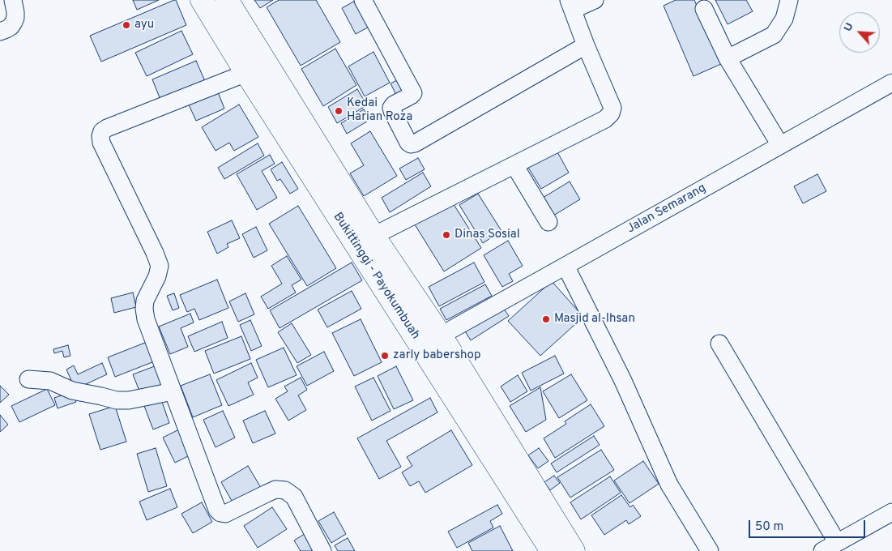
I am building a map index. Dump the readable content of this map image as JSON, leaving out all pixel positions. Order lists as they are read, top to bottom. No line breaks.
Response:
{"streets":{"highway":["Bukittinggi - Payokumbuah"],"street":["Jalan Semarang"]},"crossings":[["Jalan Semarang","Bukittinggi - Payokumbuah"]],"places":["ayu","Kedai Harian Roza","Dinas Sosial","Masjid al-Ihsan","zarly babershop"],"scale_bar":"50 m","north":"top left"}
